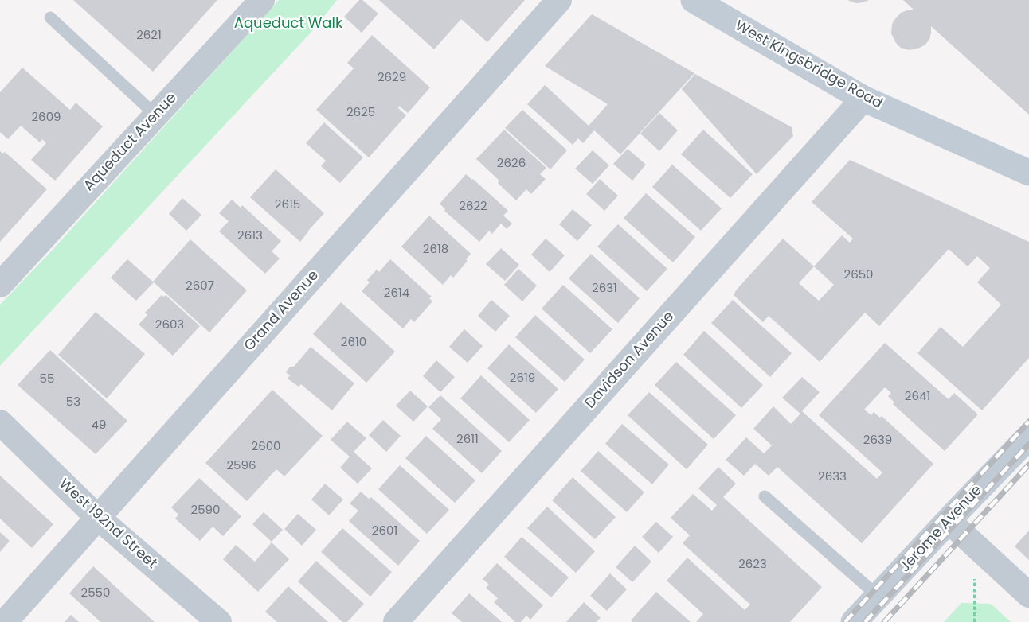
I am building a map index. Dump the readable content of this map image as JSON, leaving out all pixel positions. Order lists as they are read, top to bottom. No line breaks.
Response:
{"streets":{"main road":["West Kingsbridge Road","Jerome Avenue"],"street":["Aqueduct Avenue","Grand Avenue","Davidson Avenue","West 192nd Street"]},"crossings":[["West Kingsbridge Road","Davidson Avenue"],["Grand Avenue","West 192nd Street"]],"parks":["Aqueduct Walk"],"house_numbers":["2621","2629","2625","2609","2626","2615","2622","2613","2618","2650","2607","2631","2614","2603","2610","2619","55","2641","53","49","2611","2639","2600","2596","2633","2590","2601","2623","2550"]}
